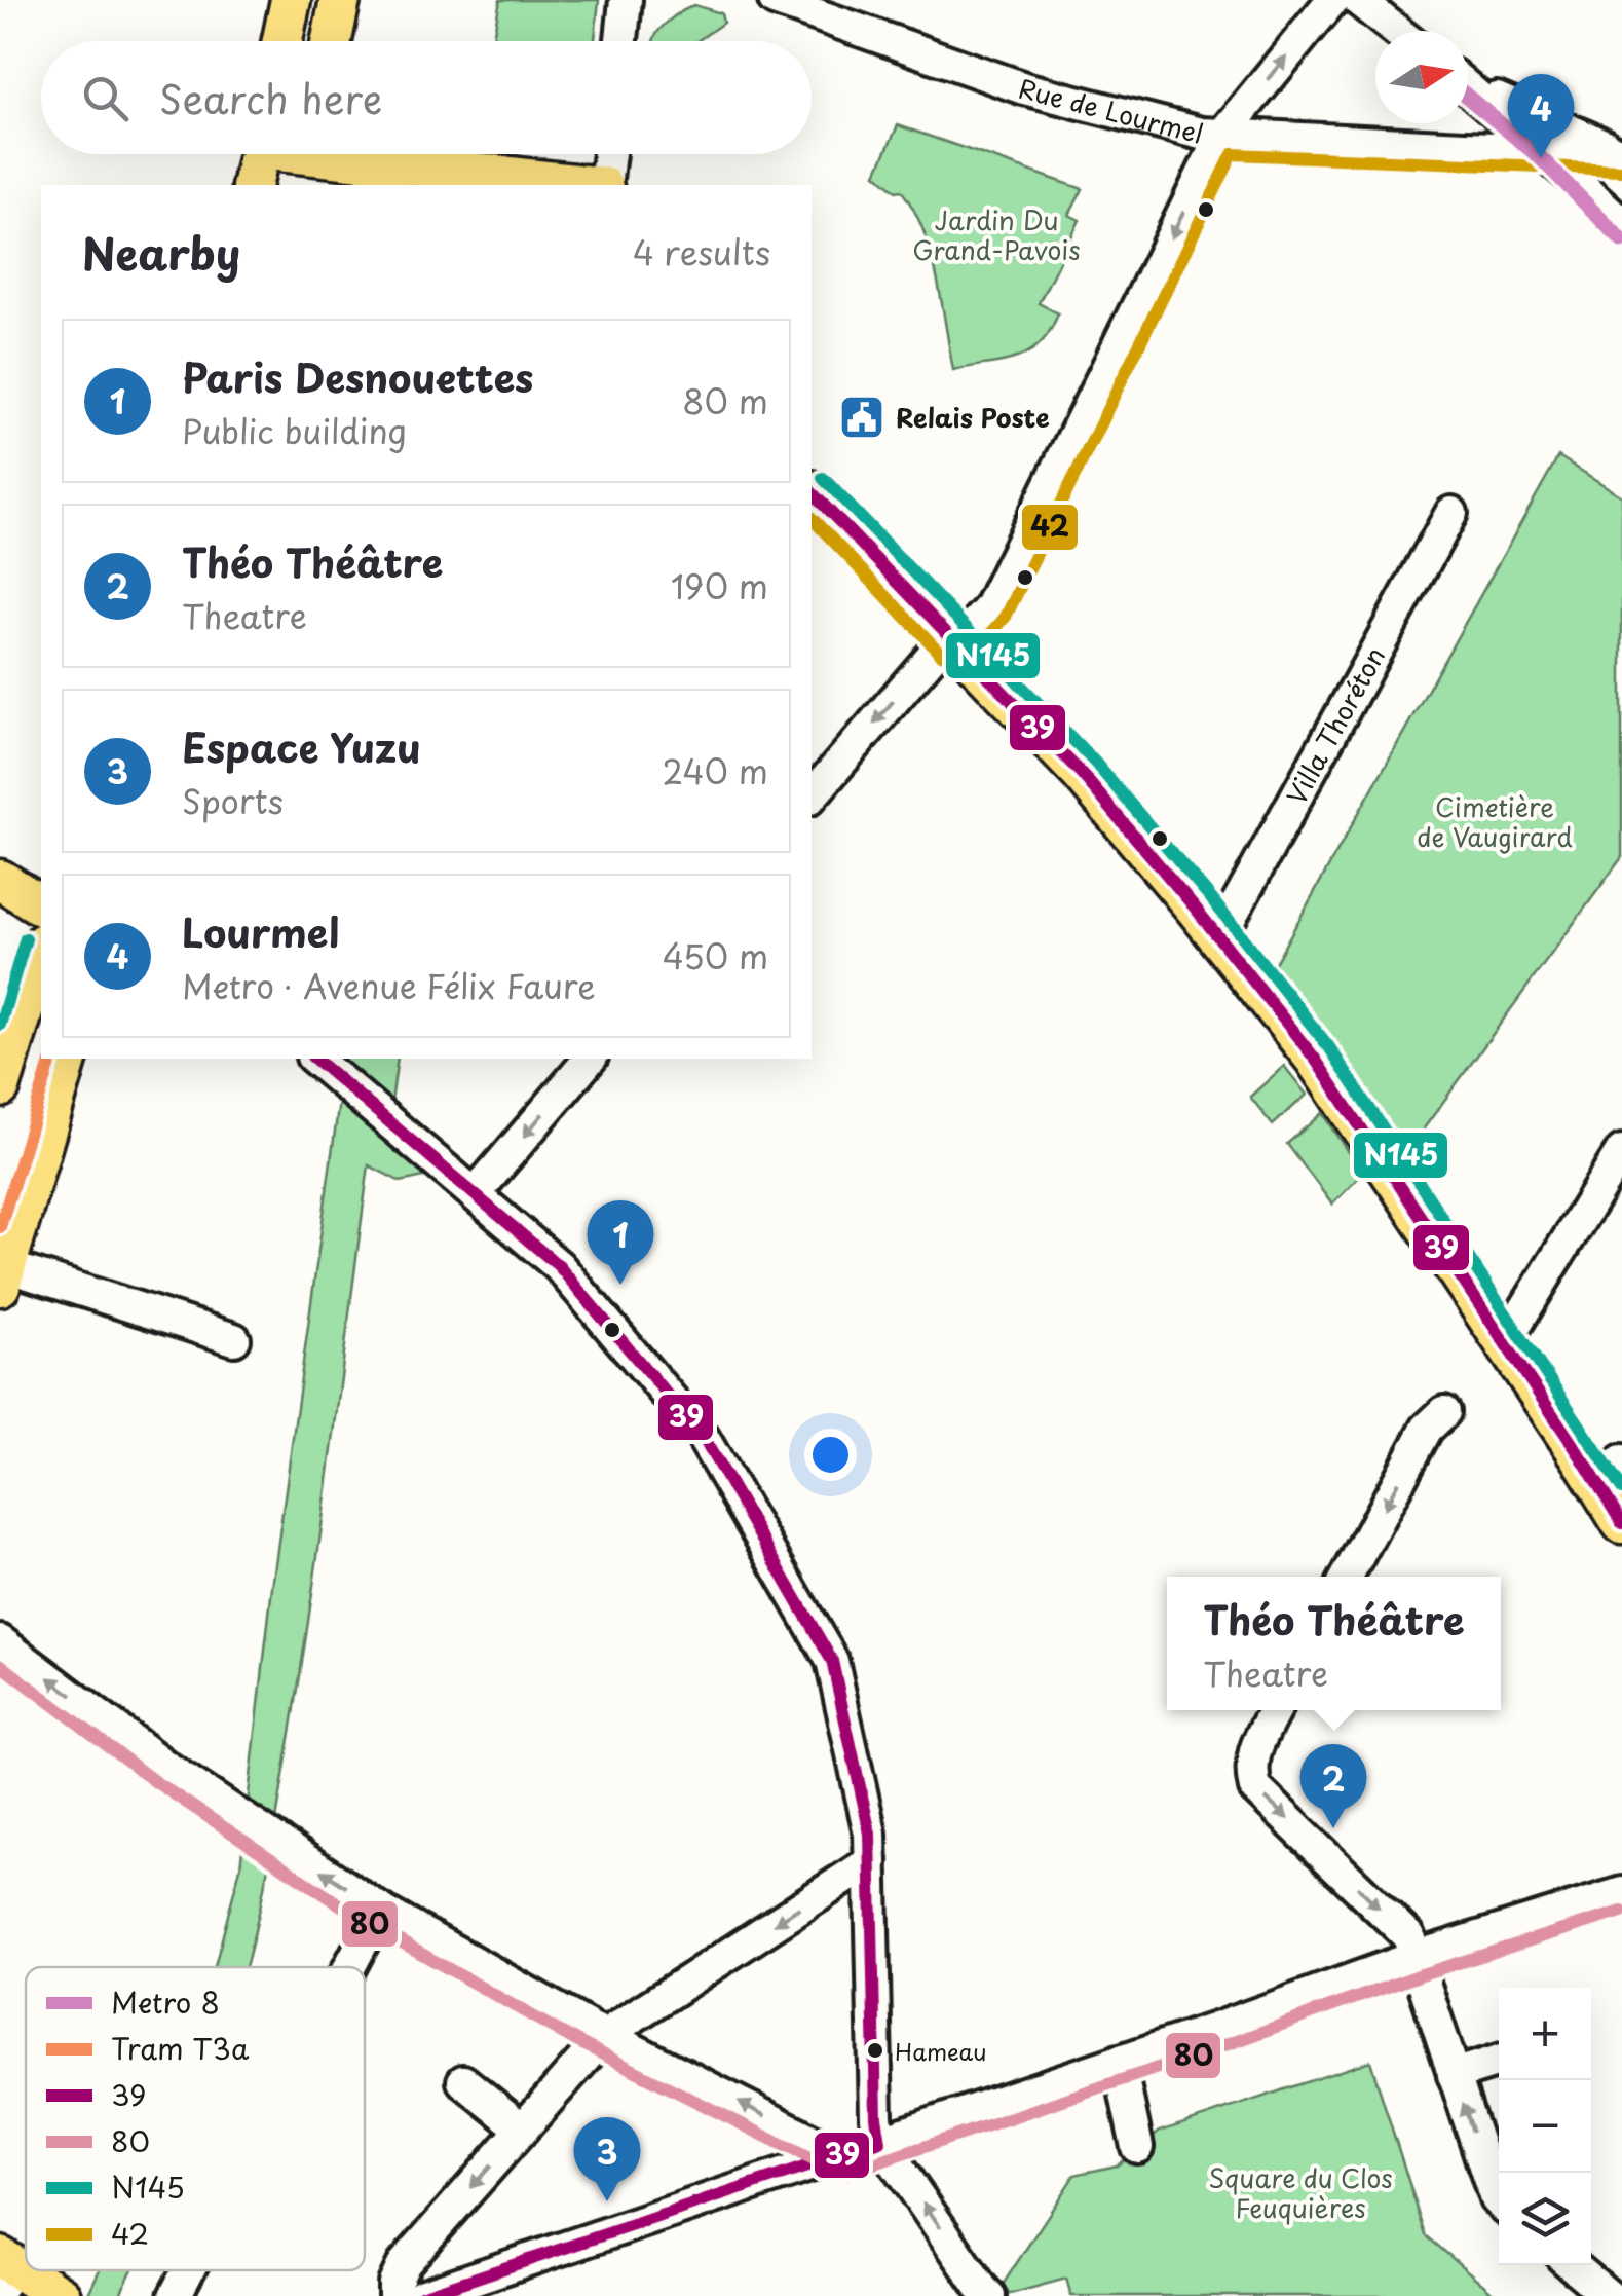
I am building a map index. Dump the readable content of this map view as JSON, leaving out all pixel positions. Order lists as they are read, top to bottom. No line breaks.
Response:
{"streets":{"street":["Rue de Lourmel","Villa Thoréton"]},"parks":["Jardin Du Grand-Pavois","Cimetière de Vaugirard","Square du Clos Feuquières"],"places":{"public building":["Relais Poste"],"other":["Hameau"]},"lines":["metro line 8","transit line 42","transit line N145","transit line 39","tram line T3a","transit line 80"],"legend":["Metro 8","Tram T3a","39","80","N145","42"],"north":"right","page":{"search":"Search here","pins":["4","1","2","3"],"heading":["Nearby","4 results"],"list":[{"mark":"1","name":"Paris Desnouettes","note":"Public building","value":"80 m"},{"mark":"2","name":"Théo Théâtre","note":"Theatre","value":"190 m"},{"mark":"3","name":"Espace Yuzu","note":"Sports","value":"240 m"},{"mark":"4","name":"Lourmel","note":"Metro · Avenue Félix Faure","value":"450 m"}],"popup":["Théo Théâtre","Theatre"],"map_buttons":["+","−"]}}
